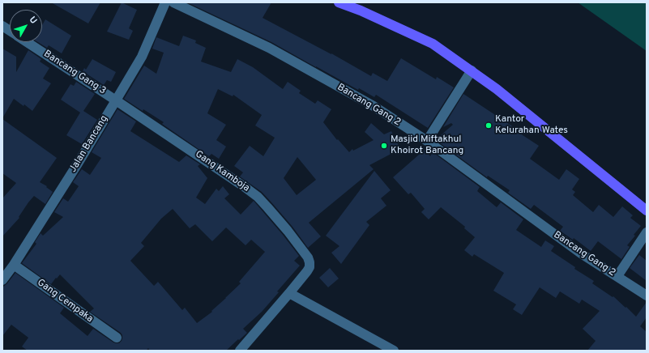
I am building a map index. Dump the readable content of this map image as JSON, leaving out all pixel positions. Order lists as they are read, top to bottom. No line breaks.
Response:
{"streets":{"street":["Bancang Gang 3","Bancang Gang 2","Jalan Bancang","Gang Kamboja","Gang Cempaka"]},"crossings":[["Bancang Gang 3","Jalan Bancang"],["Bancang Gang 3","Gang Kamboja"],["Jalan Bancang","Gang Kamboja"],["Jalan Bancang","Gang Cempaka"]],"places":["Kantor Kelurahan Wates","Masjid Miftakhul Khoirot Bancang"],"north":"top right"}
